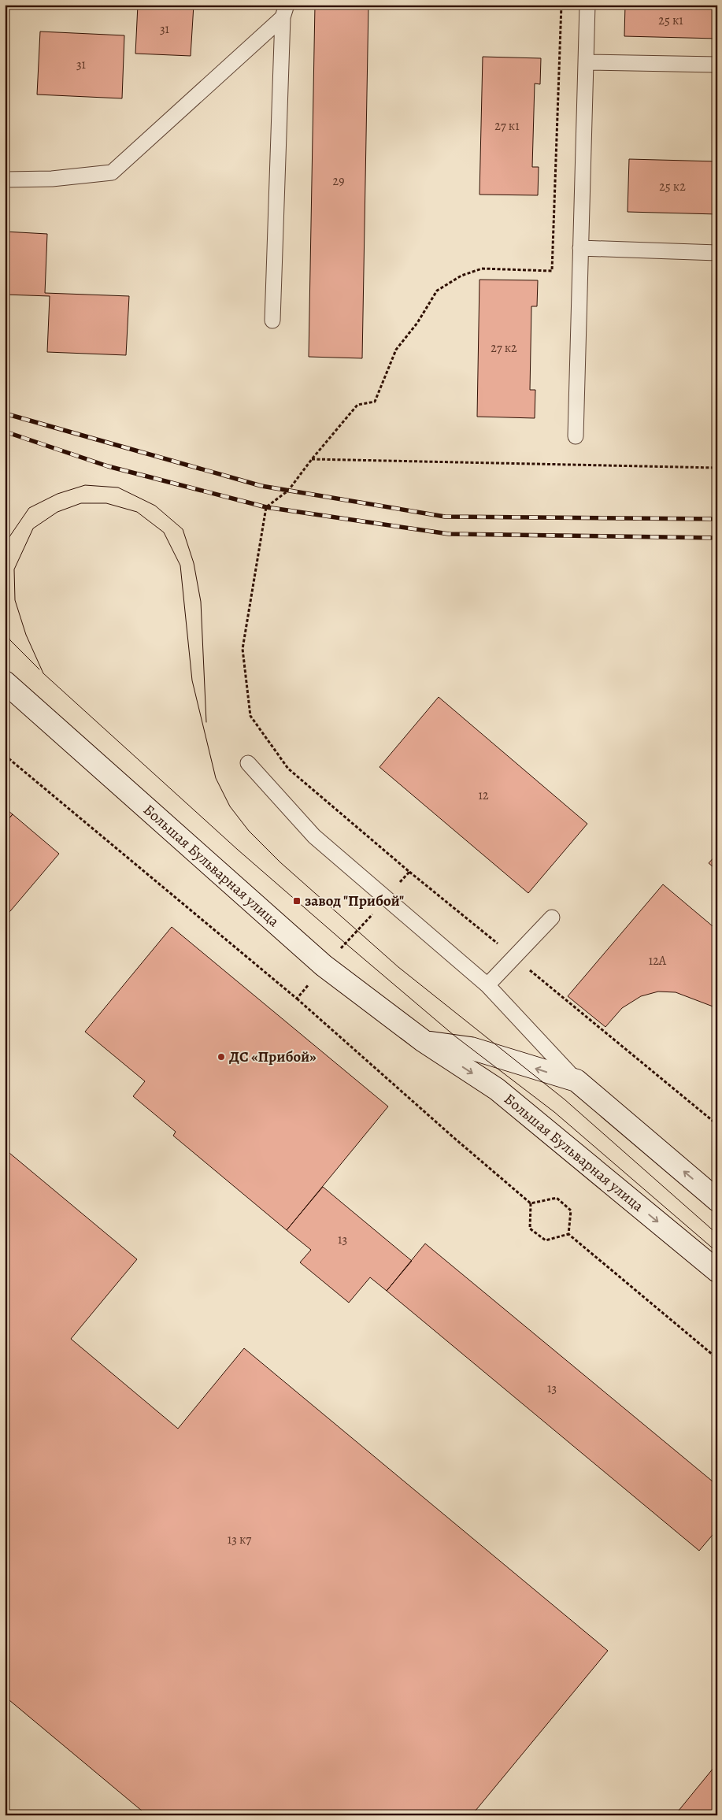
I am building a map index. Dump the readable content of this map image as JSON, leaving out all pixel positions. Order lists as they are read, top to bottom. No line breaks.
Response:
{"streets":{"main road":["Большая Бульварная улица"]},"places":{"transit":["завод \"Прибой\""],"other":["ДC «Прибой»"]},"house_numbers":["25 к1","31","31","27 к1","29","25 к2","27 к2","12","12А","13","13","13 к7"]}
